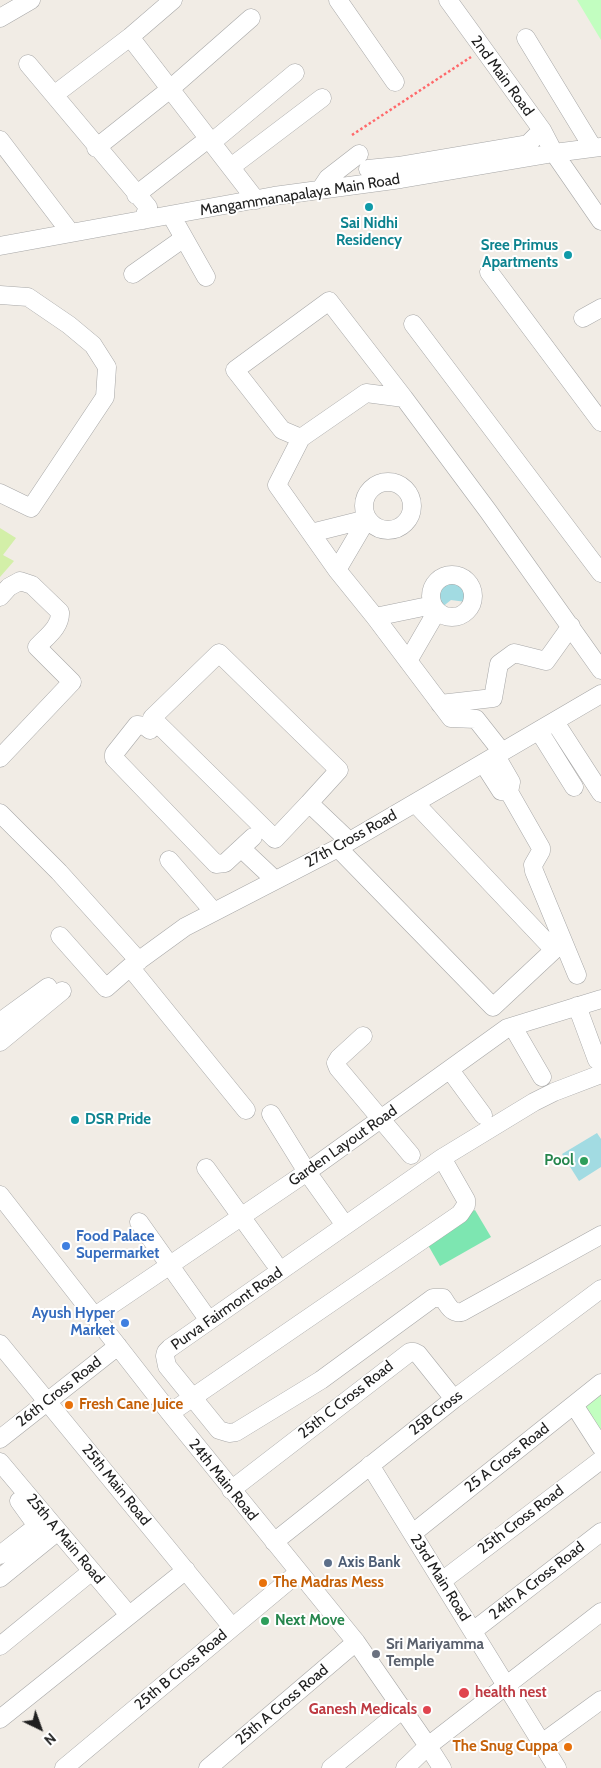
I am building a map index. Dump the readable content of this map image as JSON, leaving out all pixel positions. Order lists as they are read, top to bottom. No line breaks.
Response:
{"streets":{"street":["2nd Main Road","Mangammanapalaya Main Road","27th Cross Road","Garden Layout Road","Purva Fairmont Road","26th Cross Road","25th C Cross Road","25B Cross","25 A Cross Road","24th Main Road","25th Main Road","25th Cross Road","25th A Main Road","23rd Main Road","24th A Cross Road","25th B Cross Road","25th A Cross Road"]},"crossings":[["2nd Main Road","Mangammanapalaya Main Road"],["Garden Layout Road","24th Main Road"],["26th Cross Road","24th Main Road"],["26th Cross Road","25th Main Road"],["25th C Cross Road","25B Cross"],["25th C Cross Road","24th Main Road"],["25B Cross","24th Main Road"],["25B Cross","23rd Main Road"],["25 A Cross Road","23rd Main Road"],["24th Main Road","25th B Cross Road"],["24th Main Road","25th A Cross Road"],["25th Main Road","25th B Cross Road"],["25th Cross Road","23rd Main Road"],["23rd Main Road","24th A Cross Road"]],"places":["Sai Nidhi Residency","Sree Primus Apartments","DSR Pride","Pool","Food Palace Supermarket","Ayush Hyper Market","Fresh Cane Juice","Axis Bank","The Madras Mess","Next Move","Sri Mariyamma Temple","health nest","Ganesh Medicals","The Snug Cuppa"],"north":"bottom right"}
